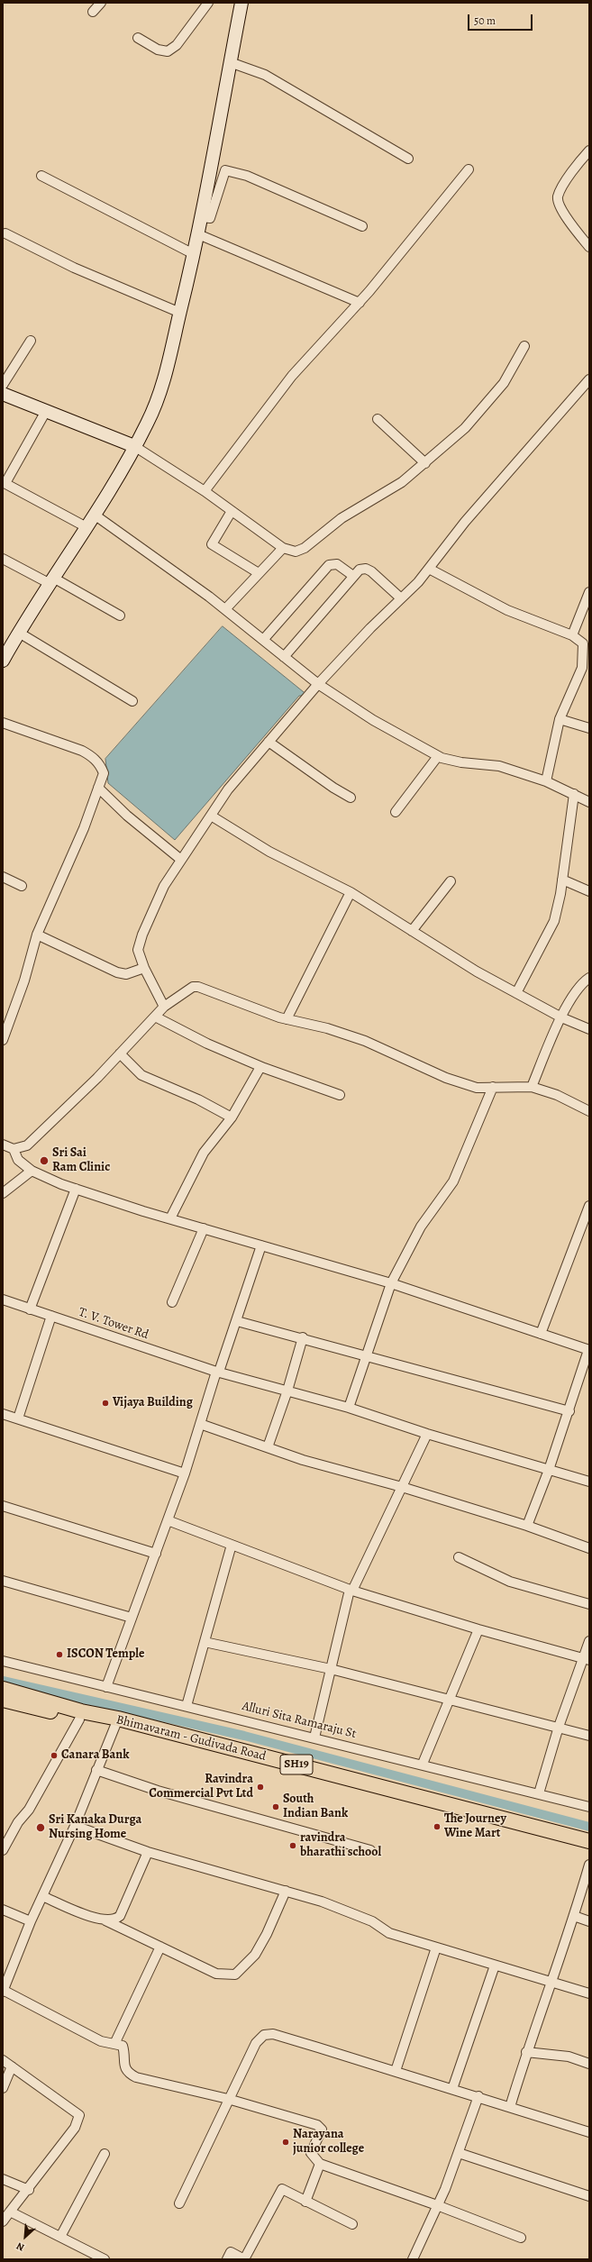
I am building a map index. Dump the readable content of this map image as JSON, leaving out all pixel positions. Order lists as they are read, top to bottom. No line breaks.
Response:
{"streets":{"main road":["Bhimavaram - Gudivada Road","SH19"],"street":["T. V. Tower Rd","Alluri Sita Ramaraju St"]},"crossings":[["Bhimavaram - Gudivada Road","SH19"]],"places":["Sri Sai Ram Clinic","Vijaya Building","ISCON Temple","Canara Bank","Ravindra Commercial Pvt Ltd","South Indian Bank","The Journey Wine Mart","Sri Kanaka Durga Nursing Home","ravindra bharathi school","Narayana junior college"],"scale_bar":"50 m","north":"bottom left"}
